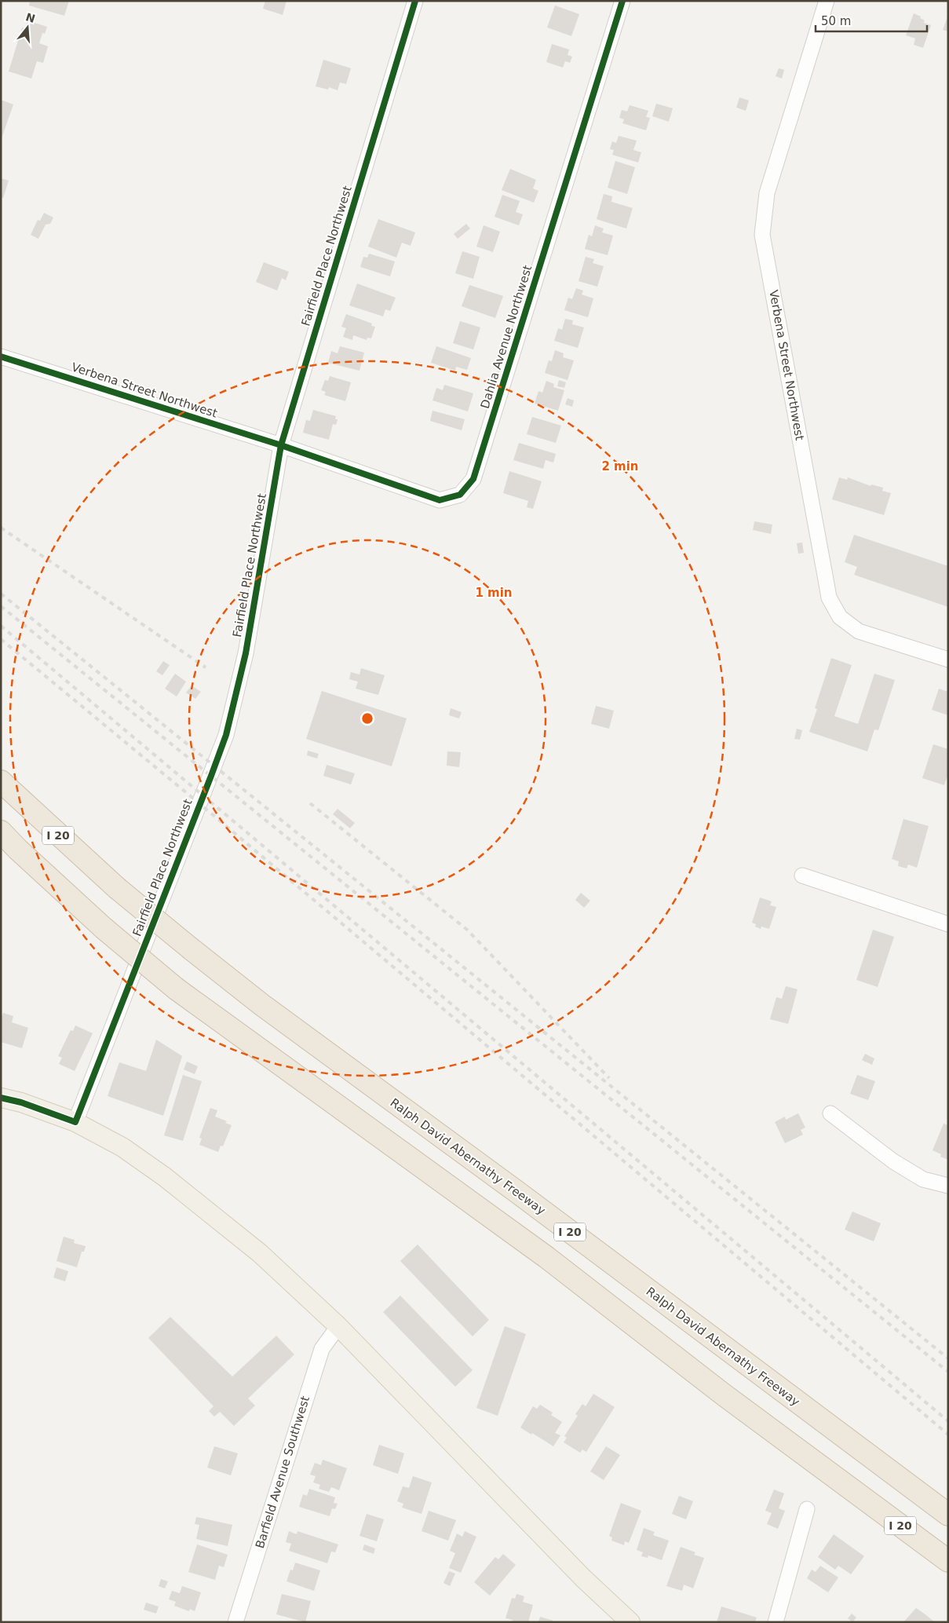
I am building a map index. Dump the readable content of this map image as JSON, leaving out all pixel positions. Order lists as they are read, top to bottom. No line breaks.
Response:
{"streets":{"highway":["I 20","Ralph David Abernathy Freeway"],"street":["Fairfield Place Northwest","Dahlia Avenue Northwest","Verbena Street Northwest","Barfield Avenue Southwest"]},"crossings":[["Fairfield Place Northwest","Dahlia Avenue Northwest"],["Fairfield Place Northwest","Verbena Street Northwest"],["Dahlia Avenue Northwest","Verbena Street Northwest"]],"scale_bar":"50 m","north":"top","rings":["2 min","1 min"]}
